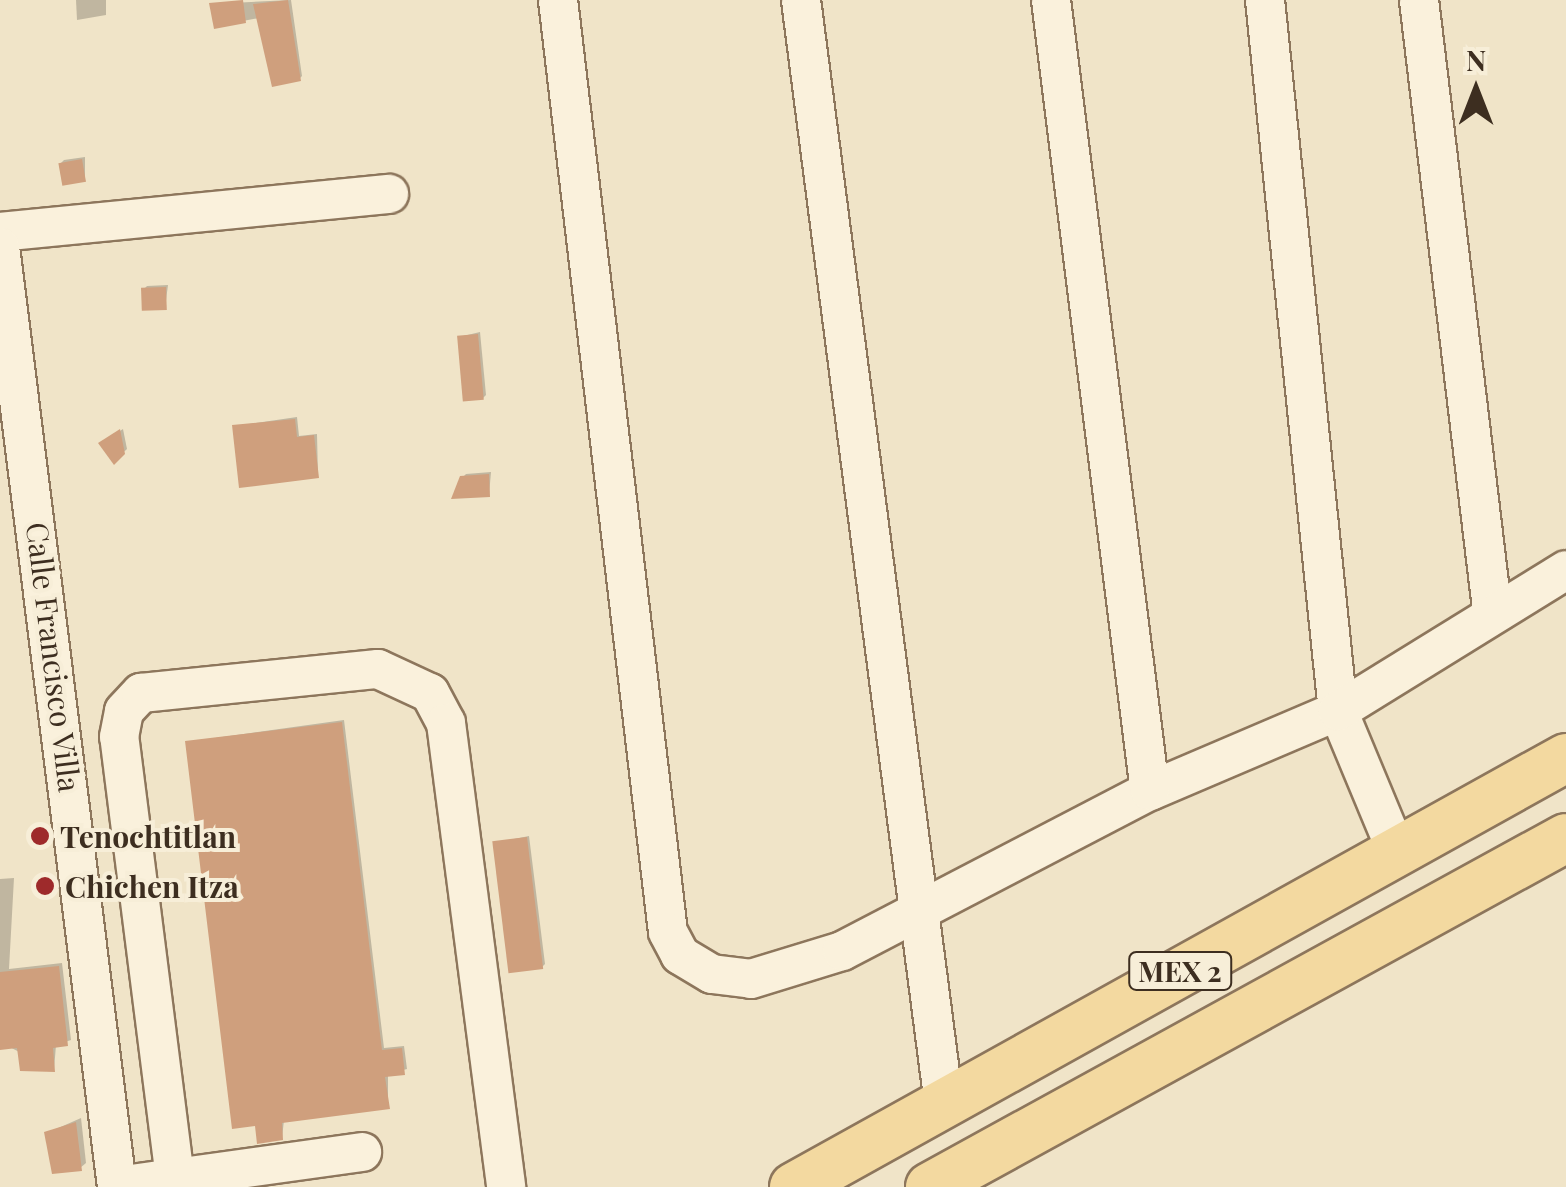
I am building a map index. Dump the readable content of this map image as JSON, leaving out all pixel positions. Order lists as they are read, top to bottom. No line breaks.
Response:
{"streets":{"main road":["MEX 2"],"street":["Calle Francisco Villa"]},"places":["Tenochtitlan","Chichen Itza"],"north":"top"}
